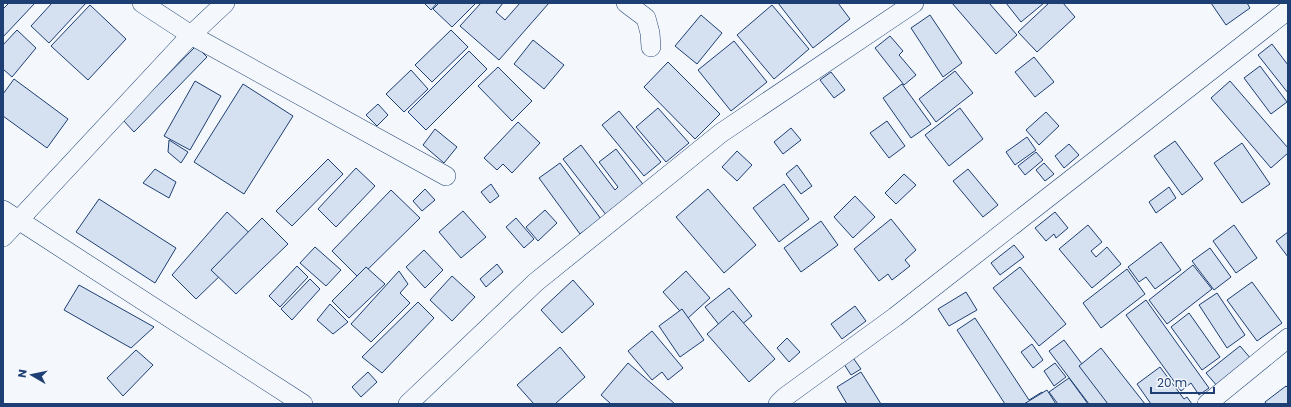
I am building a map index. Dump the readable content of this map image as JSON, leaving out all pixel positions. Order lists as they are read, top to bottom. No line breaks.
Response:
{"scale_bar":"20 m","north":"left"}
